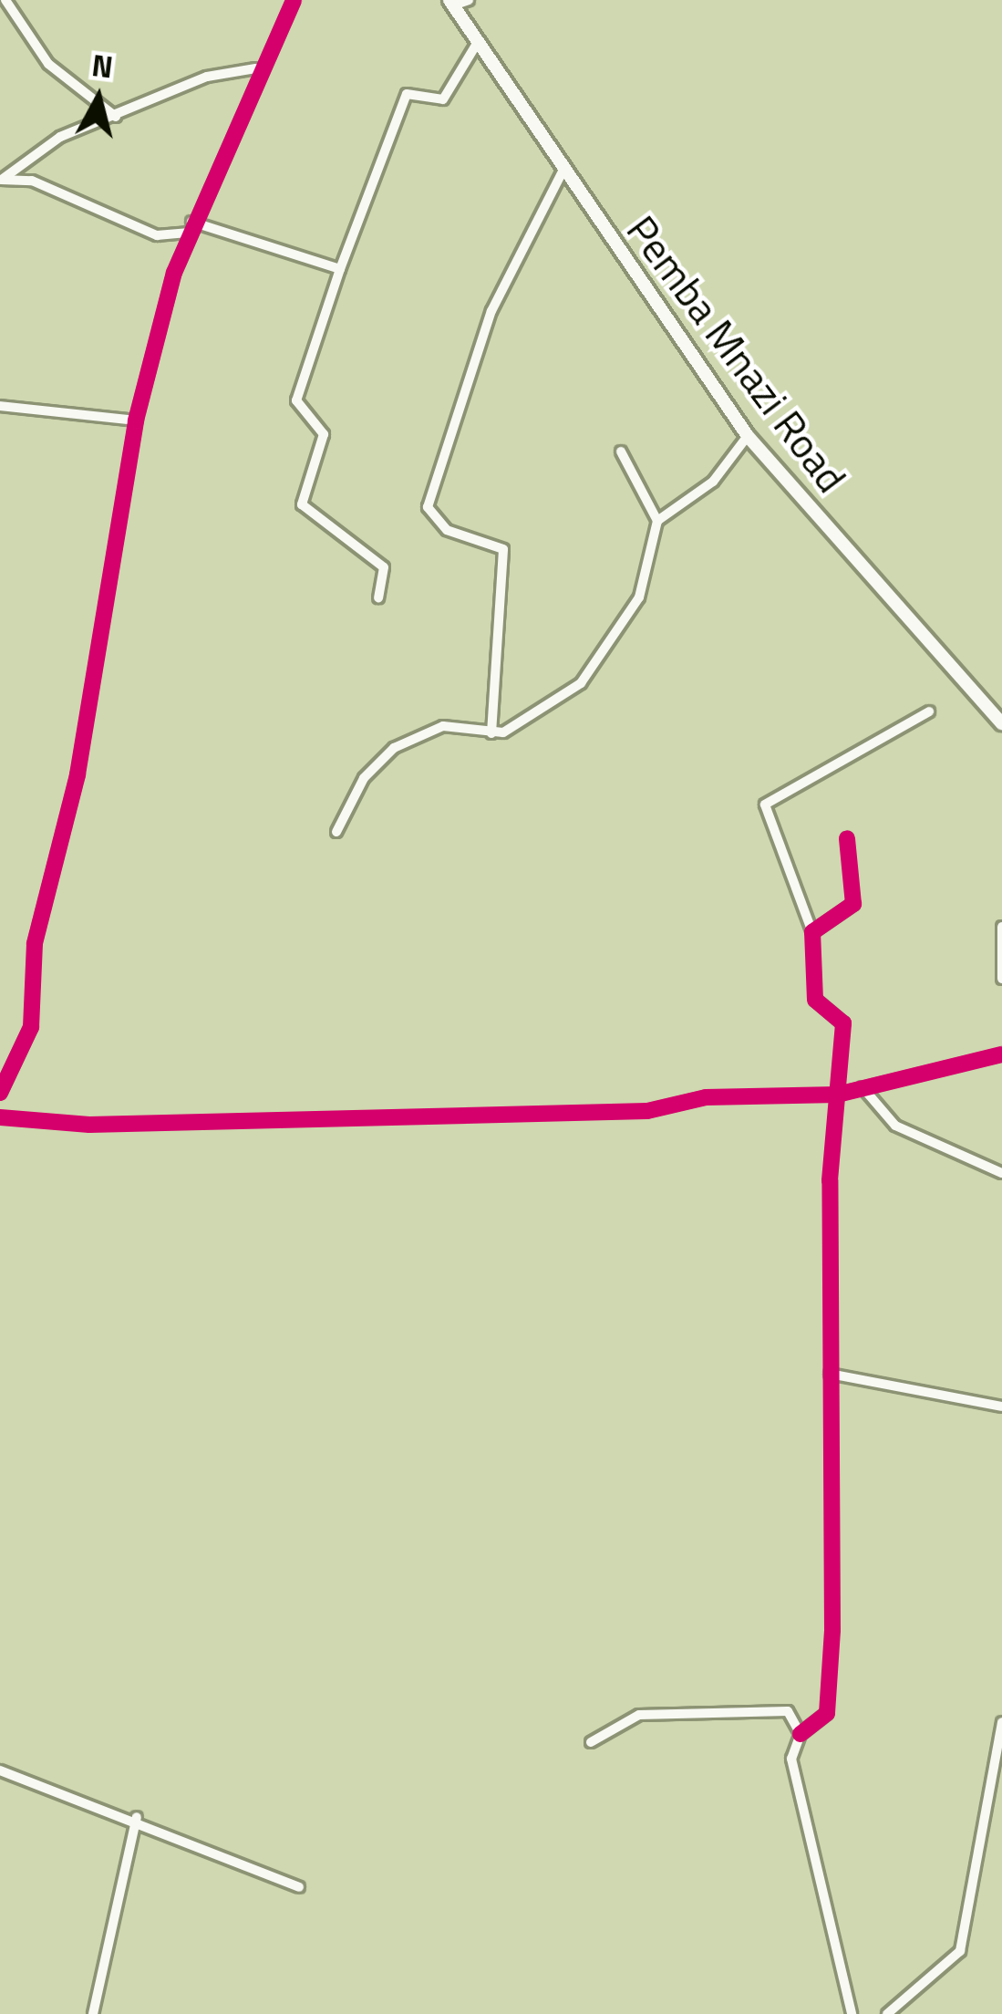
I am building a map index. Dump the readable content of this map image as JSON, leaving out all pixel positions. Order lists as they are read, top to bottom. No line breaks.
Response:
{"streets":{"main road":["Pemba Mnazi Road"]},"north":"top"}
